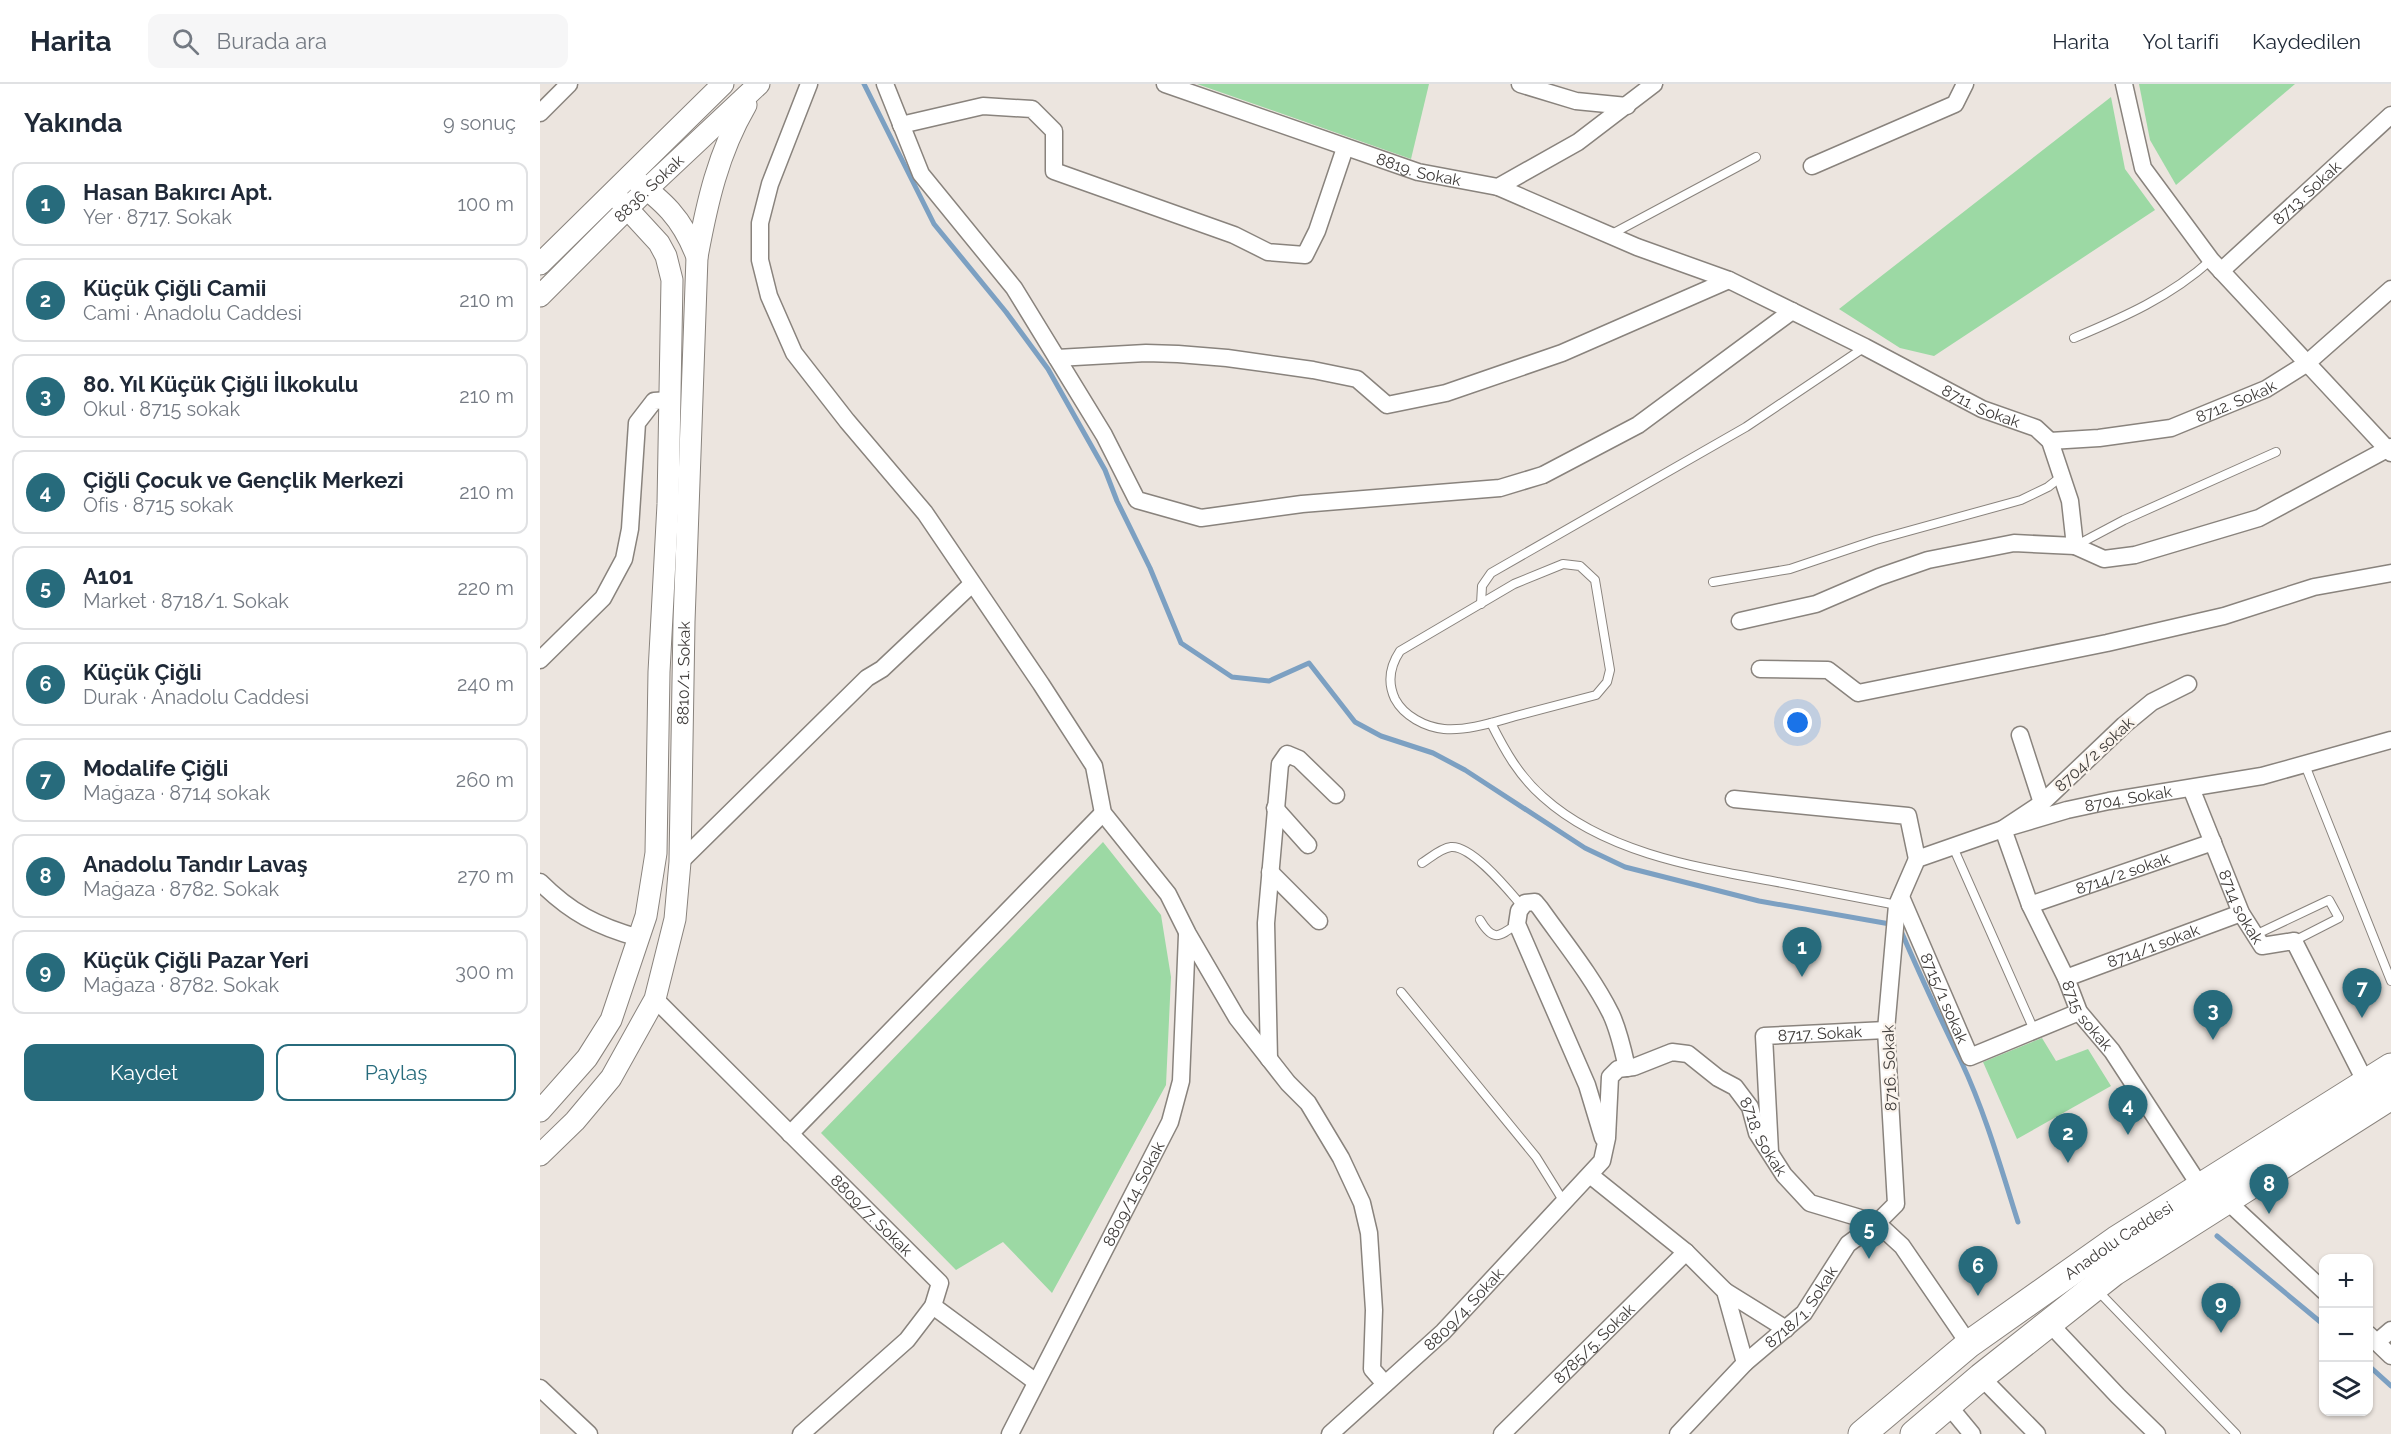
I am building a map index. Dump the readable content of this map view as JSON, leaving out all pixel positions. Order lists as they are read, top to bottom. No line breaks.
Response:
{"streets":{"highway":["Anadolu Caddesi"],"street":["8819. Sokak","8836. Sokak","8713. Sokak","8712. Sokak","8711. Sokak","8810/1. Sokak","8704/2 sokak","8704. Sokak","8714/2 sokak","8714 sokak","8714/1 sokak","8715/1 sokak","8715 sokak","8717. Sokak","8716. Sokak","8718. Sokak","8809/14. Sokak","8809/7. Sokak","8718/1. Sokak","8809/4. Sokak","8785/5. Sokak"]},"crossings":[["8819. Sokak","8711. Sokak"],["8836. Sokak","8810/1. Sokak"],["8712. Sokak","8711. Sokak"],["8810/1. Sokak","8809/7. Sokak"],["8704/2 sokak","8704. Sokak"],["8704/2 sokak","8715 sokak"],["8704. Sokak","8714 sokak"],["8704. Sokak","8715 sokak"],["8714/2 sokak","8714 sokak"],["8714/2 sokak","8715 sokak"],["8714 sokak","8714/1 sokak"],["8714 sokak","Anadolu Caddesi"],["8714/1 sokak","8715 sokak"],["8715/1 sokak","8715 sokak"],["8715/1 sokak","8716. Sokak"],["8715 sokak","Anadolu Caddesi"],["8717. Sokak","8716. Sokak"],["8717. Sokak","8718. Sokak"],["8716. Sokak","8718. Sokak"],["8716. Sokak","8718/1. Sokak"],["8718. Sokak","Anadolu Caddesi"],["8718. Sokak","8718/1. Sokak"],["8718. Sokak","8809/4. Sokak"]],"page":{"header":"Harita","search":"Burada ara","nav":["Harita","Yol tarifi","Kaydedilen"],"heading":["Yakında","9 sonuç"],"list":[{"mark":"1","name":"Hasan Bakırcı Apt.","note":"Yer · 8717. Sokak","value":"100 m"},{"mark":"2","name":"Küçük Çiğli Camii","note":"Cami · Anadolu Caddesi","value":"210 m"},{"mark":"3","name":"80. Yıl Küçük Çiğli İlkokulu","note":"Okul · 8715 sokak","value":"210 m"},{"mark":"4","name":"Çiğli Çocuk ve Gençlik Merkezi","note":"Ofis · 8715 sokak","value":"210 m"},{"mark":"5","name":"A101","note":"Market · 8718/1. Sokak","value":"220 m"},{"mark":"6","name":"Küçük Çiğli","note":"Durak · Anadolu Caddesi","value":"240 m"},{"mark":"7","name":"Modalife Çiğli","note":"Mağaza · 8714 sokak","value":"260 m"},{"mark":"8","name":"Anadolu Tandır Lavaş","note":"Mağaza · 8782. Sokak","value":"270 m"},{"mark":"9","name":"Küçük Çiğli Pazar Yeri","note":"Mağaza · 8782. Sokak","value":"300 m"}],"pins":["1","7","3","4","2","8","5","6","9"],"buttons":["Kaydet","Paylaş"],"map_buttons":["+","−"]}}
